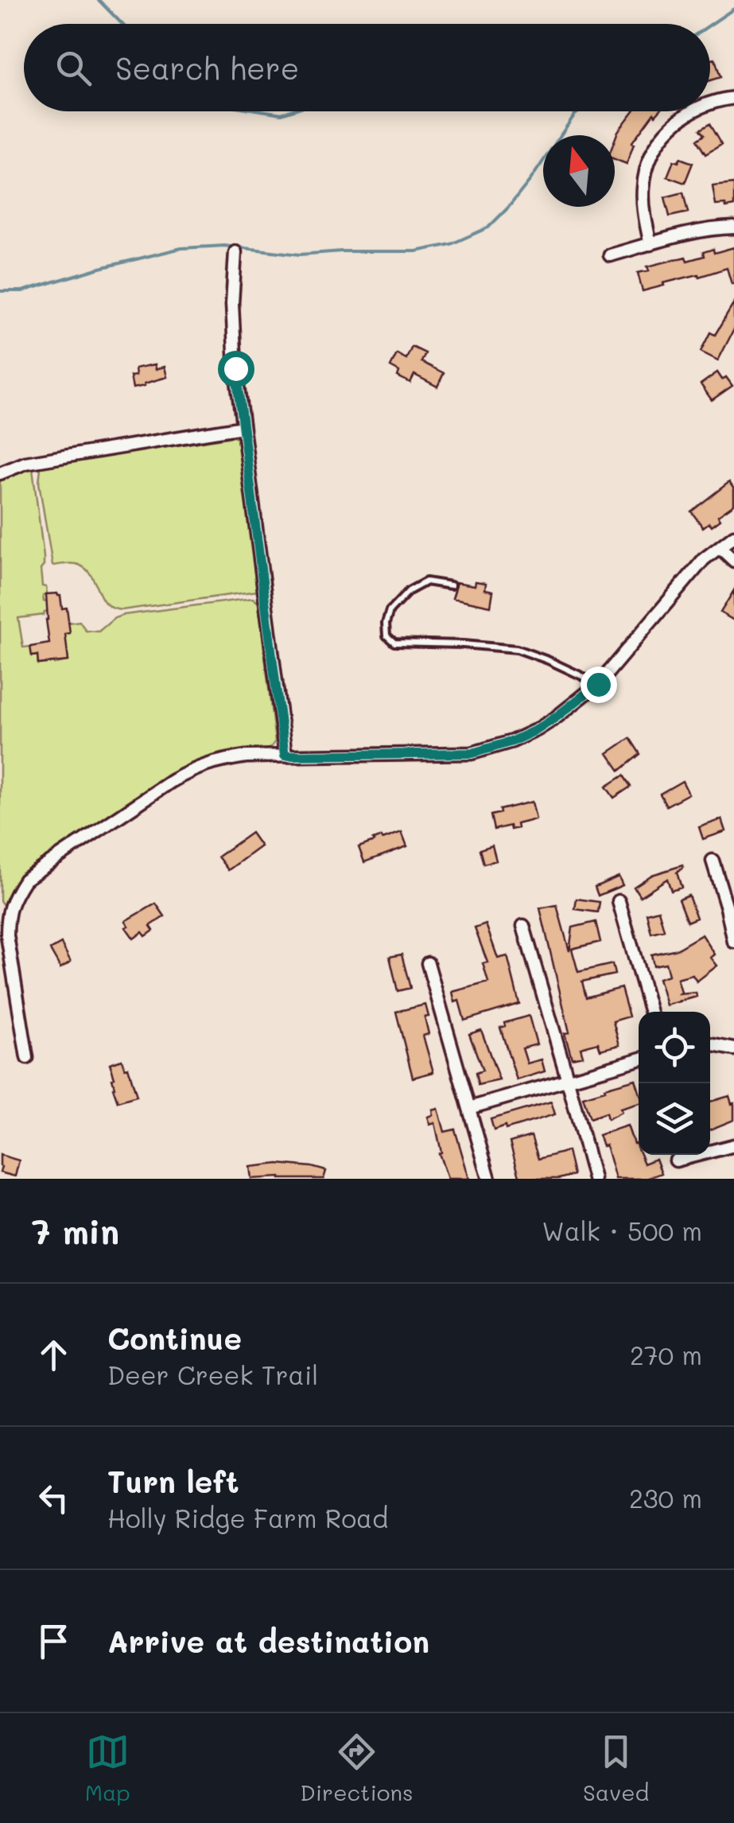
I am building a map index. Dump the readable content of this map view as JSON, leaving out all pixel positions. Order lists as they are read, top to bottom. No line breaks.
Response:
{"north":"top","page":{"search":"Search here","heading":["7 min","Walk · 500 m"],"list":[["Continue","Deer Creek Trail","270 m"],["Turn left","Holly Ridge Farm Road","230 m"],"Arrive at destination"],"nav":["Map","Directions","Saved"]}}
